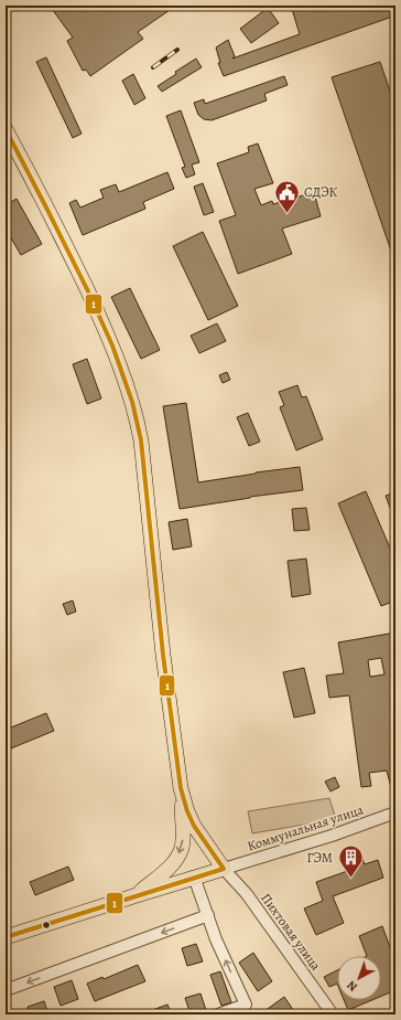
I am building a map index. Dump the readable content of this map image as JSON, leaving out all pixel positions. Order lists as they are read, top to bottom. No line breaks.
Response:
{"streets":{"street":["Коммунальная улица","Пихтовая улица"]},"crossings":[["Коммунальная улица","Пихтовая улица"]],"places":{"public building":["СДЭК"],"building":["ГЭМ"]},"lines":["transit line 1"],"north":"bottom left"}
